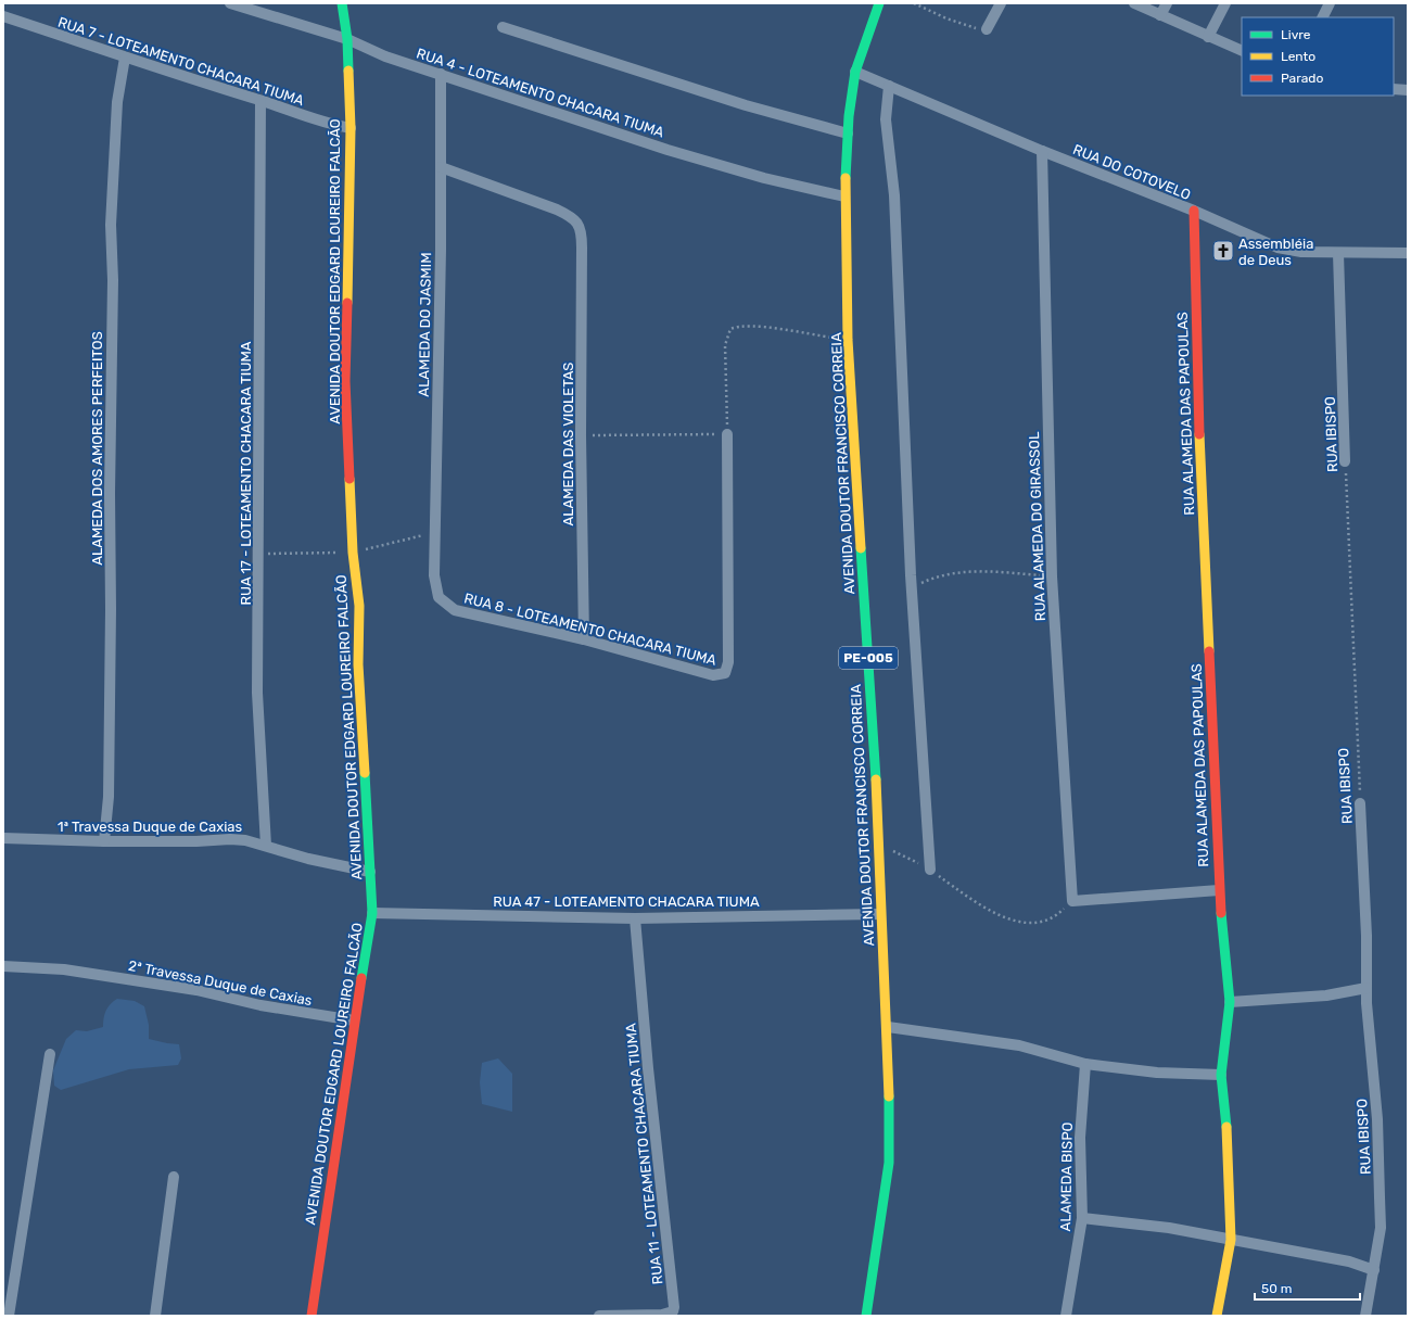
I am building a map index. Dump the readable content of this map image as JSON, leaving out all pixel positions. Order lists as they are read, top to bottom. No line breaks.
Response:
{"streets":{"street":["RUA 7 - LOTEAMENTO CHACARA TIUMA","RUA 4 - LOTEAMENTO CHACARA TIUMA","RUA DO COTOVELO","AVENIDA DOUTOR EDGARD LOUREIRO FALCÃO","ALAMEDA DO JASMIM","RUA ALAMEDA DAS PAPOULAS","RUA IBISPO","ALAMEDA DAS VIOLETAS","ALAMEDA DOS AMORES PERFEITOS","AVENIDA DOUTOR FRANCISCO CORREIA","RUA 17 - LOTEAMENTO CHACARA TIUMA","RUA ALAMEDA DO GIRASSOL","RUA 8 - LOTEAMENTO CHACARA TIUMA","PE-005","1ª Travessa Duque de Caxias","RUA 47 - LOTEAMENTO CHACARA TIUMA","2ª Travessa Duque de Caxias","RUA 11 - LOTEAMENTO CHACARA TIUMA","ALAMEDA BISPO"]},"crossings":[["RUA 7 - LOTEAMENTO CHACARA TIUMA","AVENIDA DOUTOR EDGARD LOUREIRO FALCÃO"],["RUA 7 - LOTEAMENTO CHACARA TIUMA","ALAMEDA DOS AMORES PERFEITOS"],["RUA 7 - LOTEAMENTO CHACARA TIUMA","RUA 17 - LOTEAMENTO CHACARA TIUMA"],["RUA 4 - LOTEAMENTO CHACARA TIUMA","AVENIDA DOUTOR EDGARD LOUREIRO FALCÃO"],["RUA 4 - LOTEAMENTO CHACARA TIUMA","ALAMEDA DO JASMIM"],["RUA 4 - LOTEAMENTO CHACARA TIUMA","AVENIDA DOUTOR FRANCISCO CORREIA"],["RUA DO COTOVELO","RUA ALAMEDA DAS PAPOULAS"],["RUA DO COTOVELO","RUA IBISPO"],["RUA DO COTOVELO","AVENIDA DOUTOR FRANCISCO CORREIA"],["RUA DO COTOVELO","RUA ALAMEDA DO GIRASSOL"],["AVENIDA DOUTOR EDGARD LOUREIRO FALCÃO","1ª Travessa Duque de Caxias"],["AVENIDA DOUTOR EDGARD LOUREIRO FALCÃO","RUA 47 - LOTEAMENTO CHACARA TIUMA"],["AVENIDA DOUTOR EDGARD LOUREIRO FALCÃO","2ª Travessa Duque de Caxias"],["ALAMEDA DO JASMIM","ALAMEDA DAS VIOLETAS"],["ALAMEDA DO JASMIM","RUA 8 - LOTEAMENTO CHACARA TIUMA"],["ALAMEDA DAS VIOLETAS","RUA 8 - LOTEAMENTO CHACARA TIUMA"],["ALAMEDA DOS AMORES PERFEITOS","1ª Travessa Duque de Caxias"],["AVENIDA DOUTOR FRANCISCO CORREIA","RUA 47 - LOTEAMENTO CHACARA TIUMA"],["RUA 17 - LOTEAMENTO CHACARA TIUMA","1ª Travessa Duque de Caxias"],["RUA 47 - LOTEAMENTO CHACARA TIUMA","RUA 11 - LOTEAMENTO CHACARA TIUMA"]],"places":{"church":["Assembléia de Deus"]},"legend":["Livre","Lento","Parado"],"scale_bar":"50 m"}
